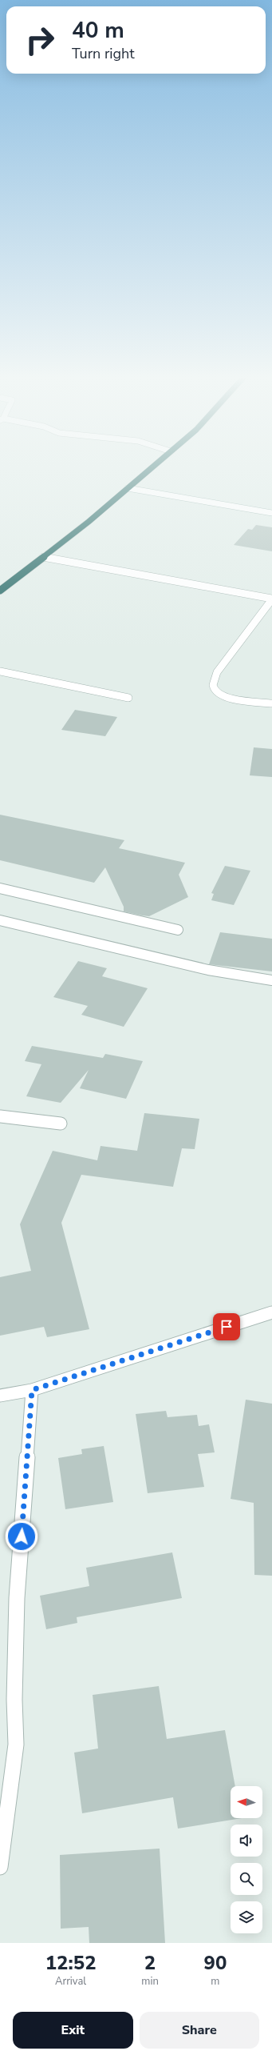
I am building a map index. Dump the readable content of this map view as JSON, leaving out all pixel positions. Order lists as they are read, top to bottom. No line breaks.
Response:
{"north":"left","page":{"turn":["40 m","Turn right"],"eta":["12:52","Arrival","2","min","90","m"],"buttons":["Exit","Share"]}}
